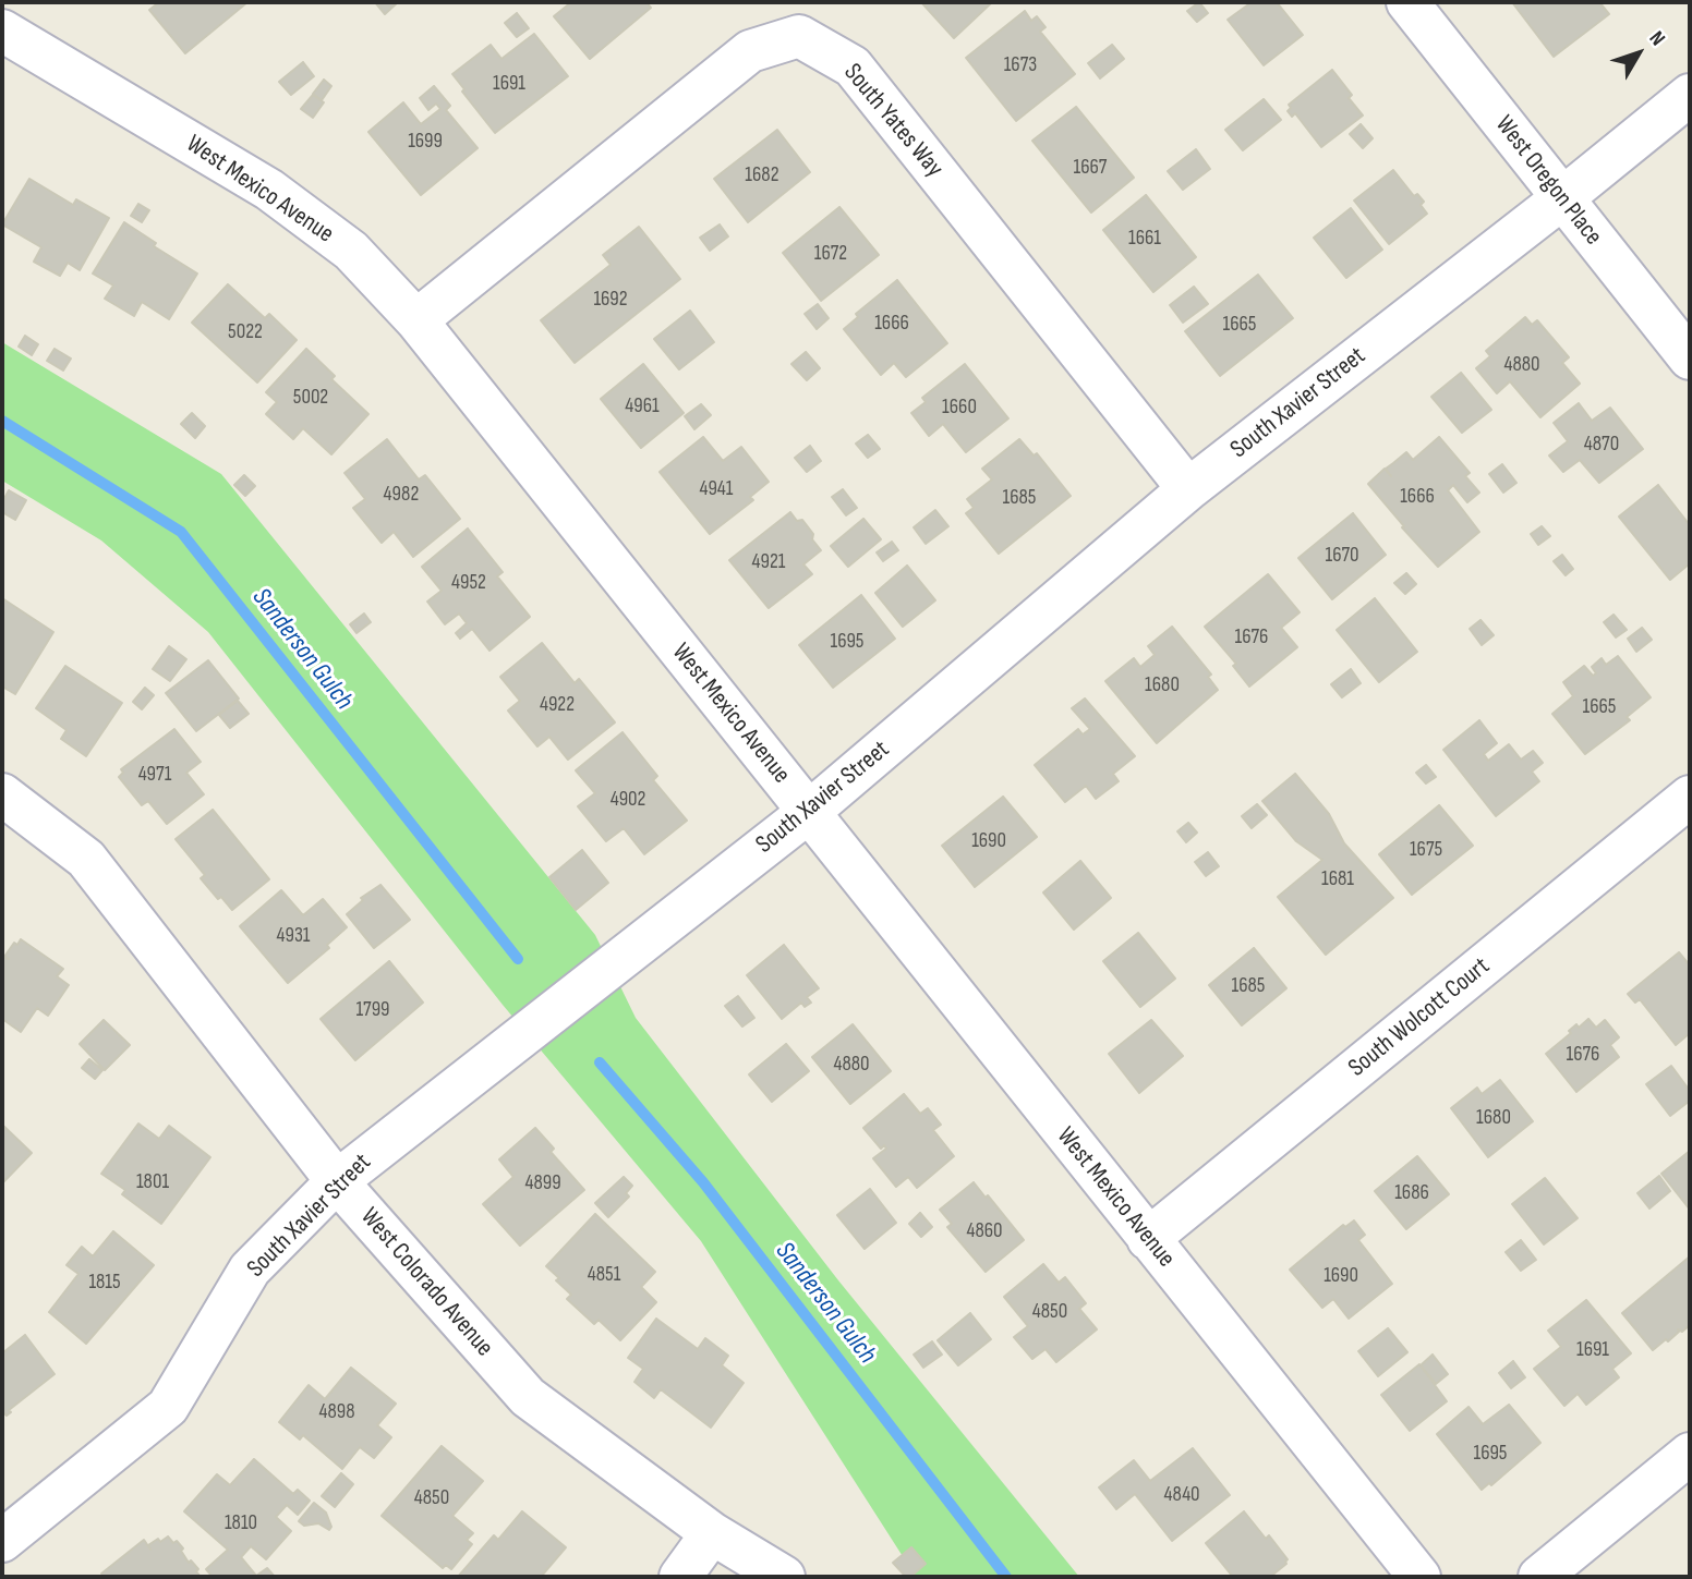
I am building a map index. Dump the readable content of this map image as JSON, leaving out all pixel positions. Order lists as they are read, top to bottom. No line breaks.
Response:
{"streets":{"street":["South Yates Way","West Oregon Place","West Mexico Avenue","South Xavier Street","South Wolcott Court","West Colorado Avenue"]},"crossings":[["South Yates Way","West Mexico Avenue"],["South Yates Way","South Xavier Street"],["West Oregon Place","South Xavier Street"],["West Mexico Avenue","South Xavier Street"],["West Mexico Avenue","South Wolcott Court"],["South Xavier Street","West Colorado Avenue"]],"water":["Sanderson Gulch"],"house_numbers":["1673","1691","1699","1667","1682","1661","1672","1692","1666","1665","5022","4880","5002","4961","1660","4870","4941","4982","1666","1685","1670","4921","4952","1676","1695","1680","4922","1665","4971","4902","1690","1675","1681","4931","1685","1799","1676","4880","1680","1801","4899","1686","4860","4851","1690","1815","4850","1691","4898","1695","4840","4850","1810"],"north":"top right"}
